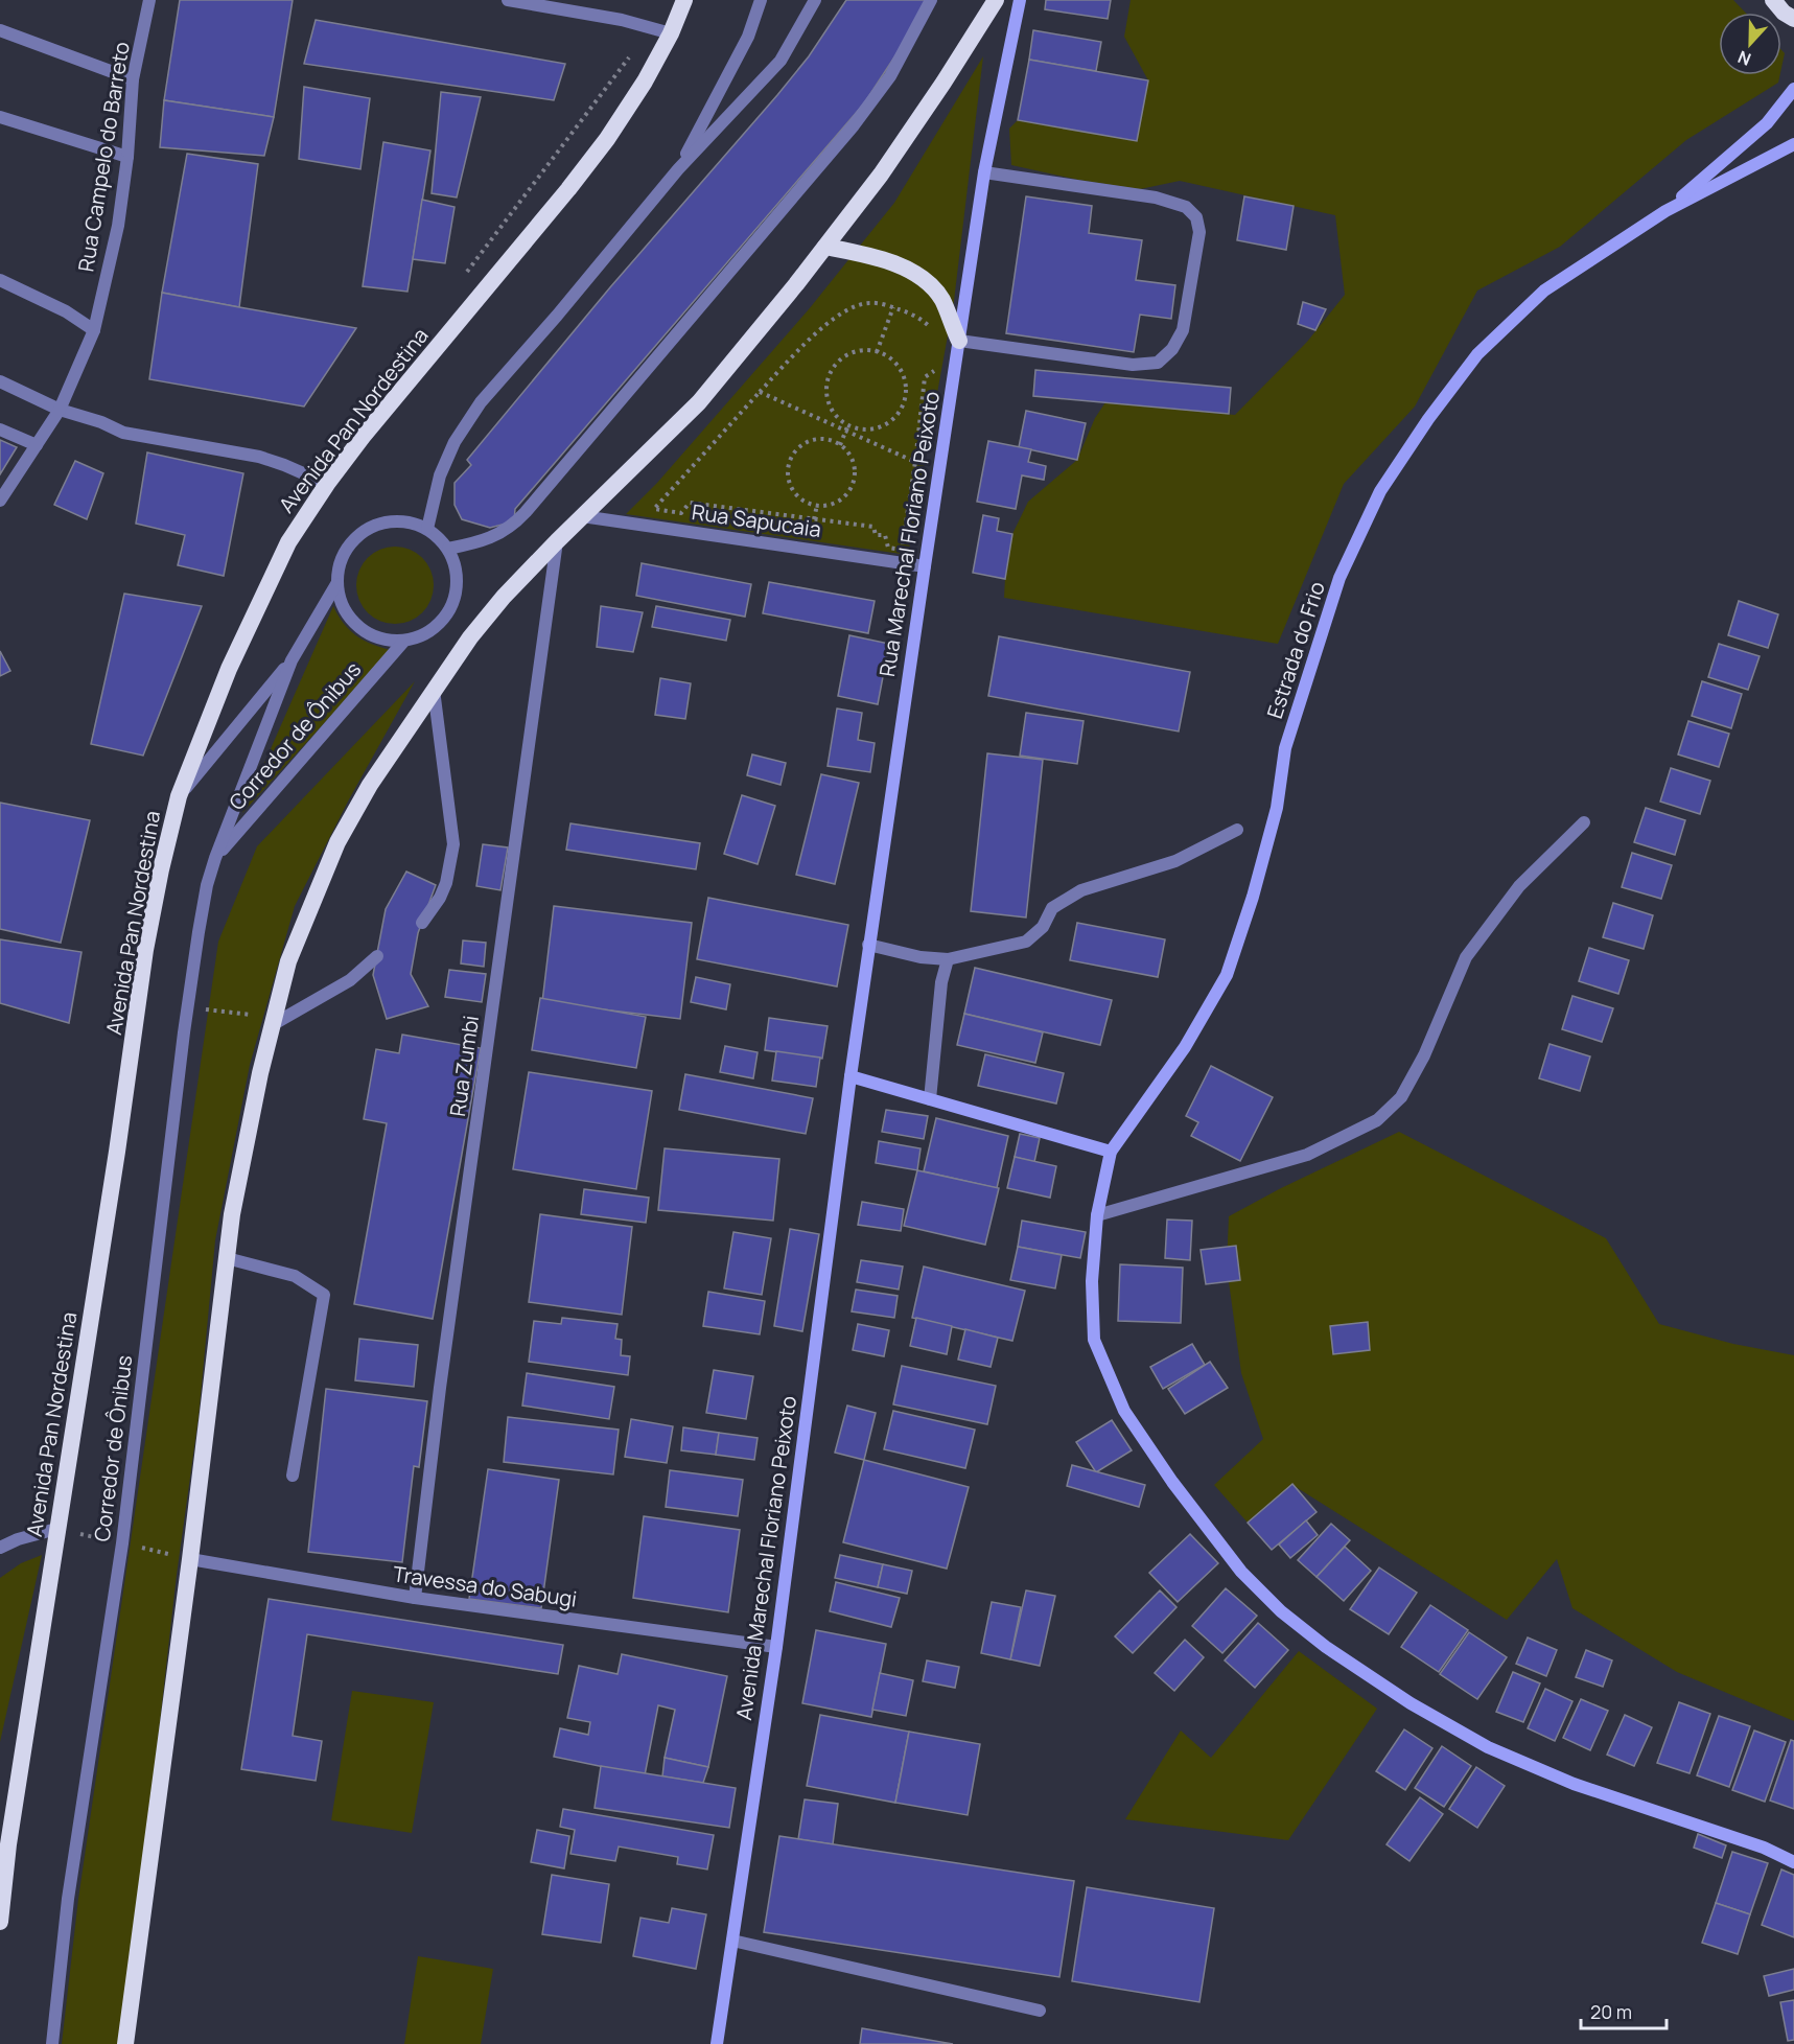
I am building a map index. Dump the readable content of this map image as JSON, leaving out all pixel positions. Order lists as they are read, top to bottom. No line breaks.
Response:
{"streets":{"highway":["Avenida Pan Nordestina"],"main road":["Rua Marechal Floriano Peixoto","Estrada do Frio","Avenida Marechal Floriano Peixoto"],"street":["Rua Campelo do Barreto","Rua Sapucaia","Corredor de Ônibus","Rua Zumbi","Travessa do Sabugi"]},"crossings":[["Avenida Pan Nordestina","Corredor de Ônibus"],["Rua Sapucaia","Rua Marechal Floriano Peixoto"],["Rua Marechal Floriano Peixoto","Avenida Marechal Floriano Peixoto"],["Rua Zumbi","Travessa do Sabugi"],["Avenida Marechal Floriano Peixoto","Travessa do Sabugi"]],"scale_bar":"20 m","north":"bottom"}
